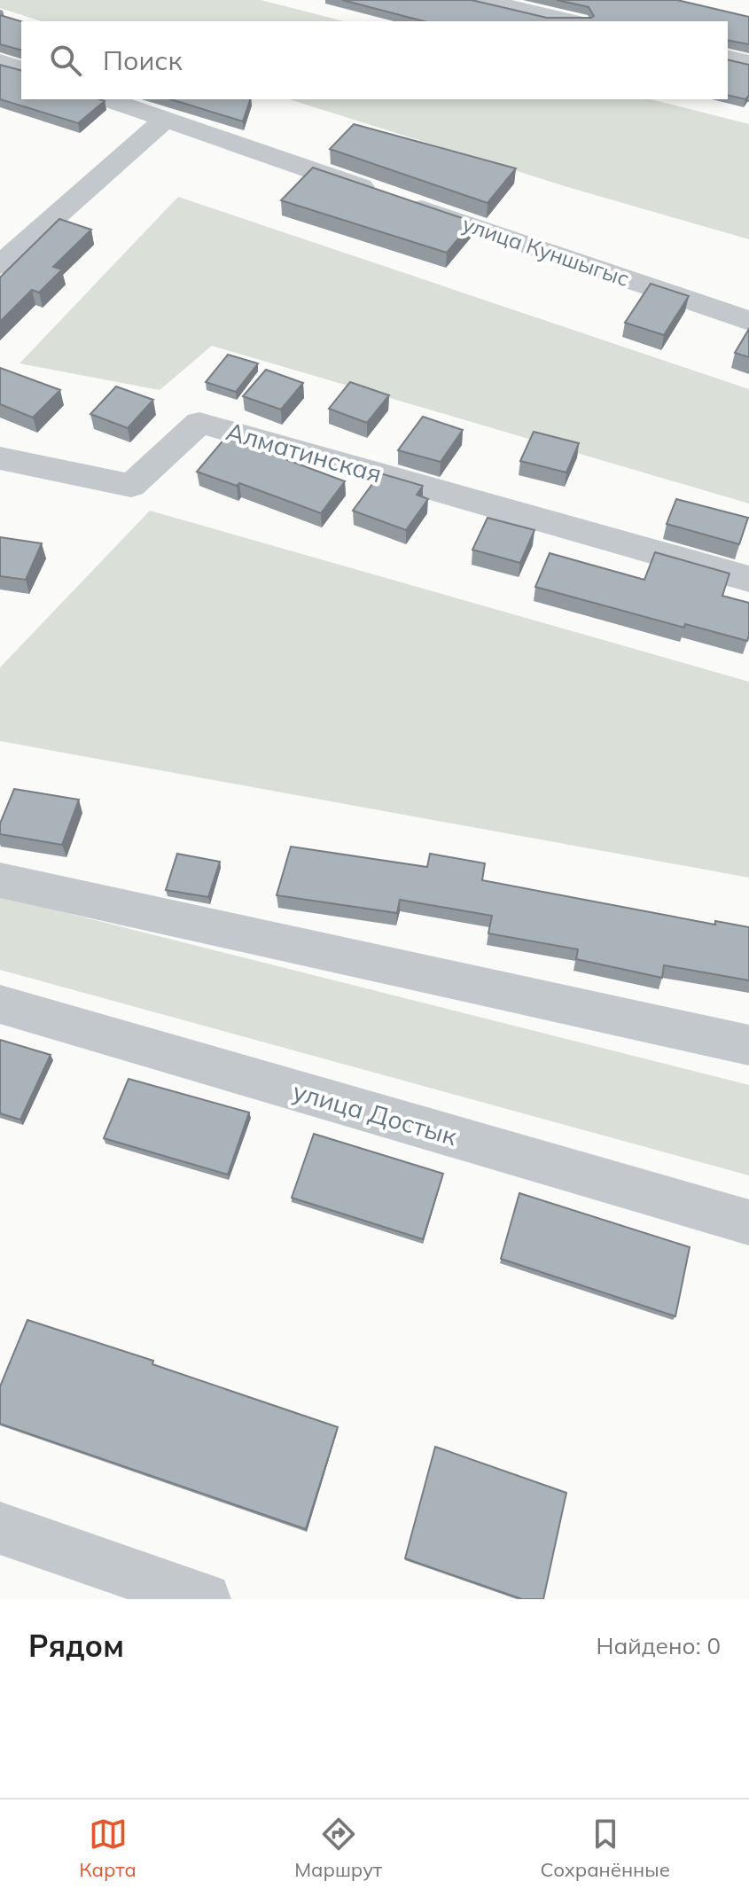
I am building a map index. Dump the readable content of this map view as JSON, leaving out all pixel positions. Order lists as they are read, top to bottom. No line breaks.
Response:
{"streets":{"street":["улица Куншыгыс","Алматинская","улица Достык"]},"page":{"search":"Поиск","heading":["Рядом","Найдено: 0"],"nav":["Карта","Маршрут","Сохранённые"]}}
